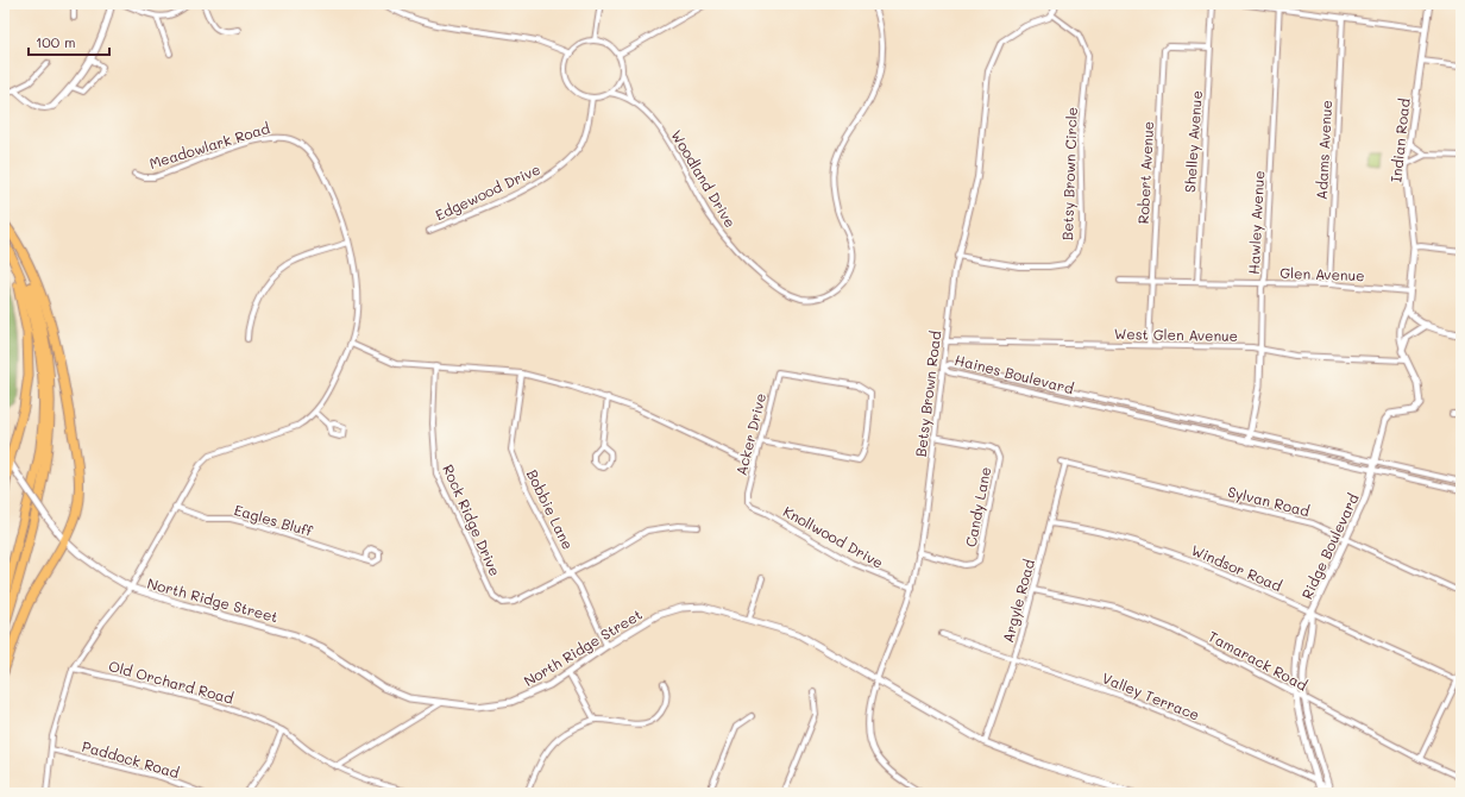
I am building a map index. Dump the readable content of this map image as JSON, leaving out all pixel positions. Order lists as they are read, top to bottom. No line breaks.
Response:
{"streets":{"street":["Indian Road","Shelley Avenue","Meadowlark Road","Adams Avenue","Robert Avenue","Betsy Brown Circle","Woodland Drive","Edgewood Drive","Hawley Avenue","Glen Avenue","West Glen Avenue","Haines Boulevard","Betsy Brown Road","Acker Drive","Sylvan Road","Candy Lane","Bobbie Lane","Eagles Bluff","Rock Ridge Drive","Knollwood Drive","Ridge Boulevard","Windsor Road","North Ridge Street","Argyle Road","Tamarack Road","Old Orchard Road","Valley Terrace","Paddock Road"]},"crossings":[["Indian Road","Glen Avenue"],["Indian Road","West Glen Avenue"],["Indian Road","Haines Boulevard"],["Indian Road","Ridge Boulevard"],["Shelley Avenue","Robert Avenue"],["Shelley Avenue","Glen Avenue"],["Meadowlark Road","Eagles Bluff"],["Meadowlark Road","North Ridge Street"],["Meadowlark Road","Old Orchard Road"],["Meadowlark Road","Paddock Road"],["Adams Avenue","Glen Avenue"],["Robert Avenue","Glen Avenue"],["Robert Avenue","West Glen Avenue"],["Betsy Brown Circle","Betsy Brown Road"],["Woodland Drive","Edgewood Drive"],["Hawley Avenue","Glen Avenue"],["Hawley Avenue","West Glen Avenue"],["Hawley Avenue","Haines Boulevard"],["West Glen Avenue","Betsy Brown Road"],["Haines Boulevard","Betsy Brown Road"],["Haines Boulevard","Ridge Boulevard"],["Betsy Brown Road","Candy Lane"],["Betsy Brown Road","Knollwood Drive"],["Betsy Brown Road","North Ridge Street"],["Acker Drive","Knollwood Drive"],["Sylvan Road","Ridge Boulevard"],["Sylvan Road","Argyle Road"],["Bobbie Lane","Rock Ridge Drive"],["Bobbie Lane","North Ridge Street"],["Ridge Boulevard","Windsor Road"],["Ridge Boulevard","Tamarack Road"],["Ridge Boulevard","Valley Terrace"],["Windsor Road","Argyle Road"],["North Ridge Street","Argyle Road"],["Argyle Road","Tamarack Road"],["Argyle Road","Valley Terrace"]],"scale_bar":"100 m"}
